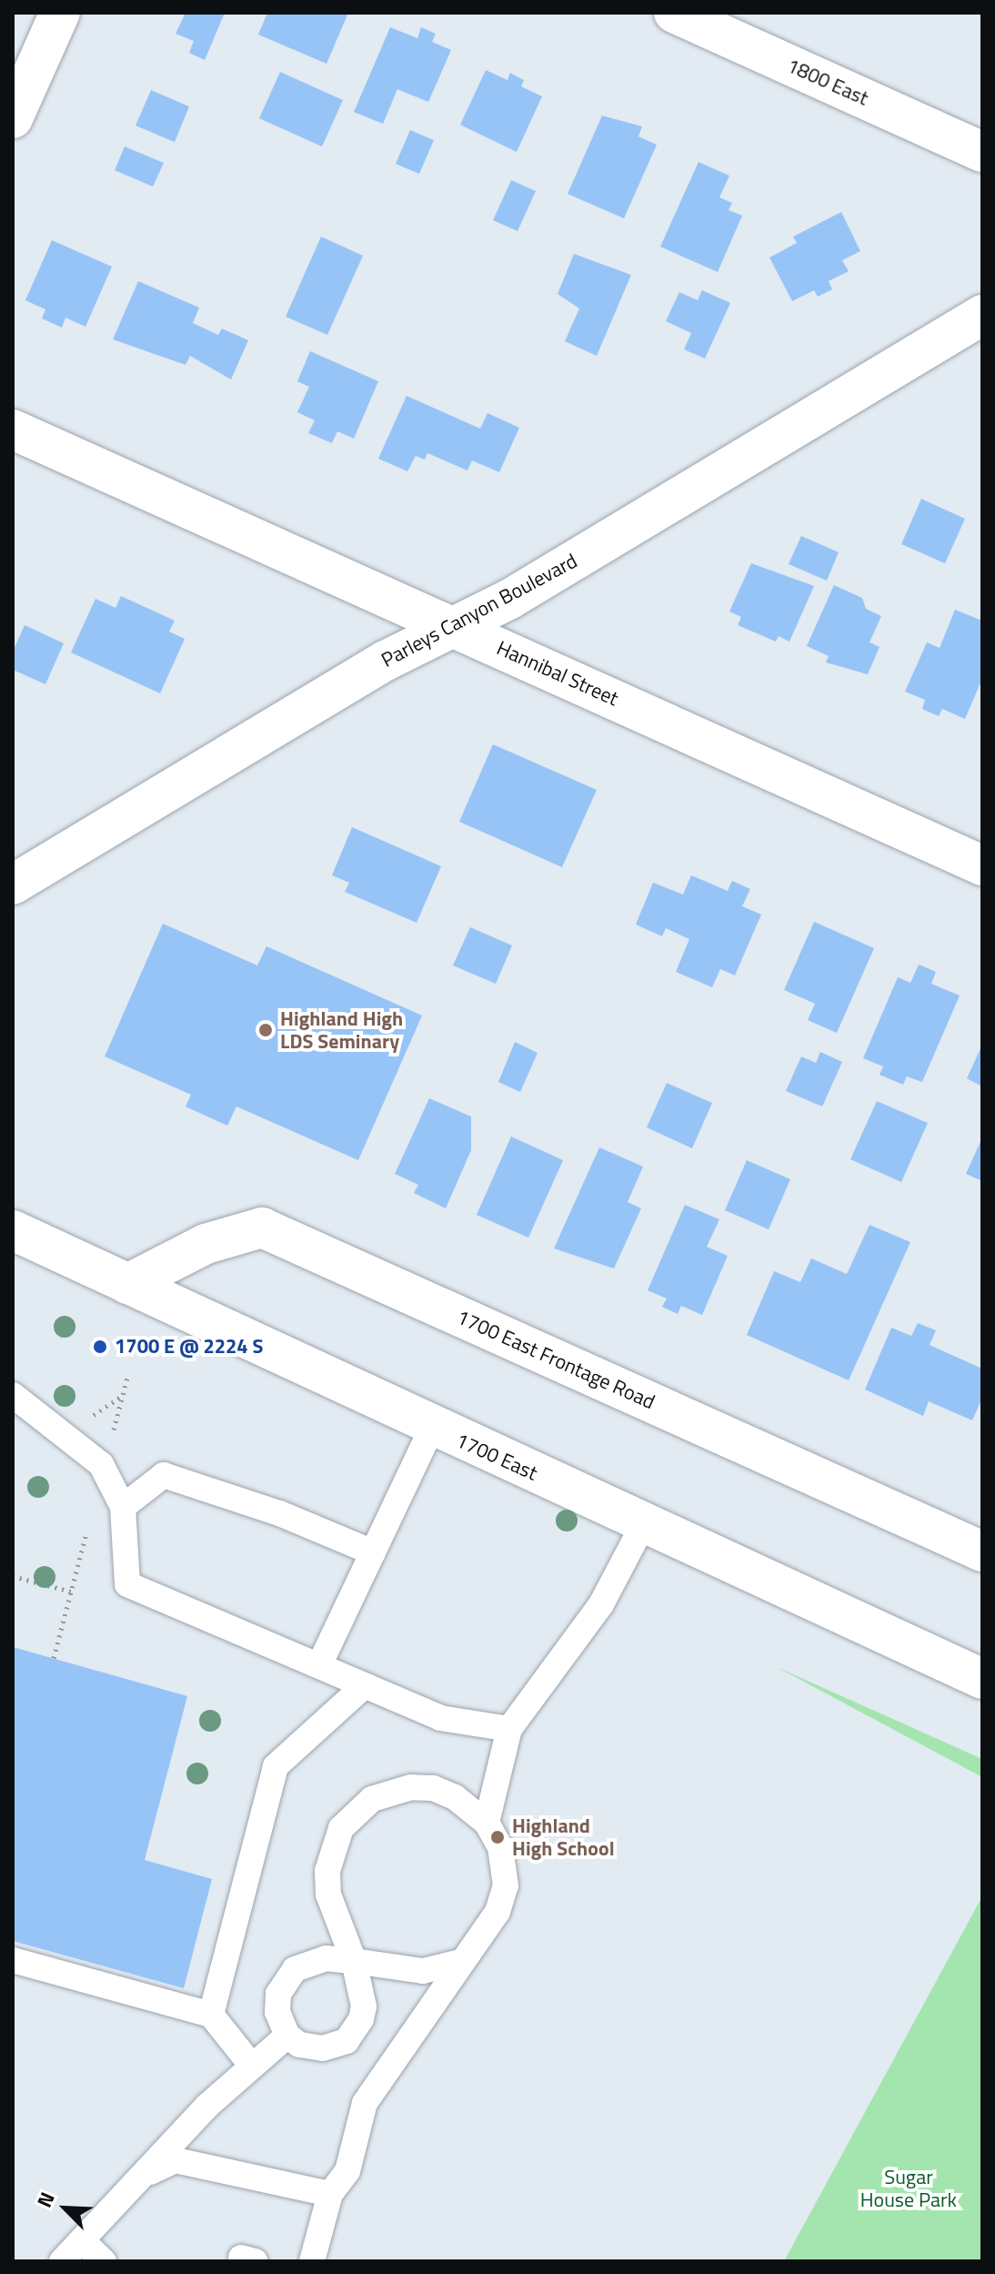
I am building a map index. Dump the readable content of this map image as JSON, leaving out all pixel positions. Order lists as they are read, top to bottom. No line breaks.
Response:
{"streets":{"street":["1800 East","Parleys Canyon Boulevard","Hannibal Street","1700 East Frontage Road","1700 East"]},"crossings":[["Parleys Canyon Boulevard","Hannibal Street"],["1700 East Frontage Road","1700 East"]],"parks":["Sugar House Park"],"places":["Highland High LDS Seminary","1700 E @ 2224 S","Highland High School"],"north":"top left"}
